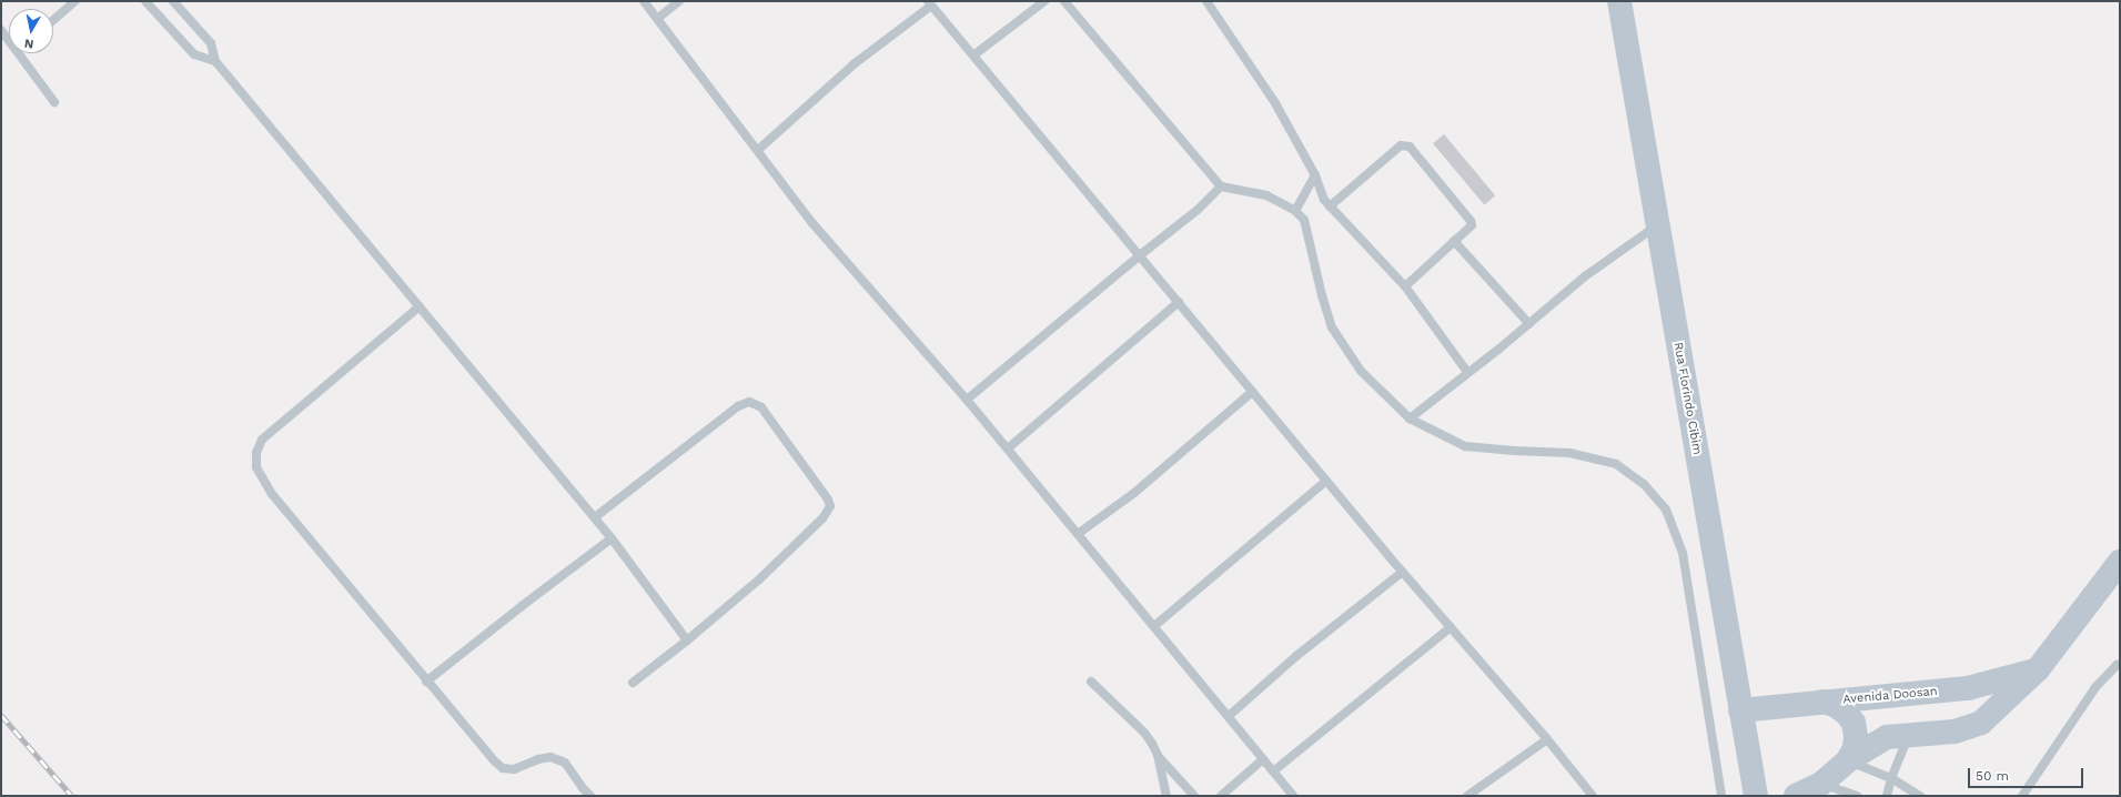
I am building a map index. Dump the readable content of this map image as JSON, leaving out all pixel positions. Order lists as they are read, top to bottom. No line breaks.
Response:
{"streets":{"street":["Rua Florindo Cibim","Avenida Doosan"]},"crossings":[["Rua Florindo Cibim","Avenida Doosan"]],"scale_bar":"50 m","north":"bottom"}
